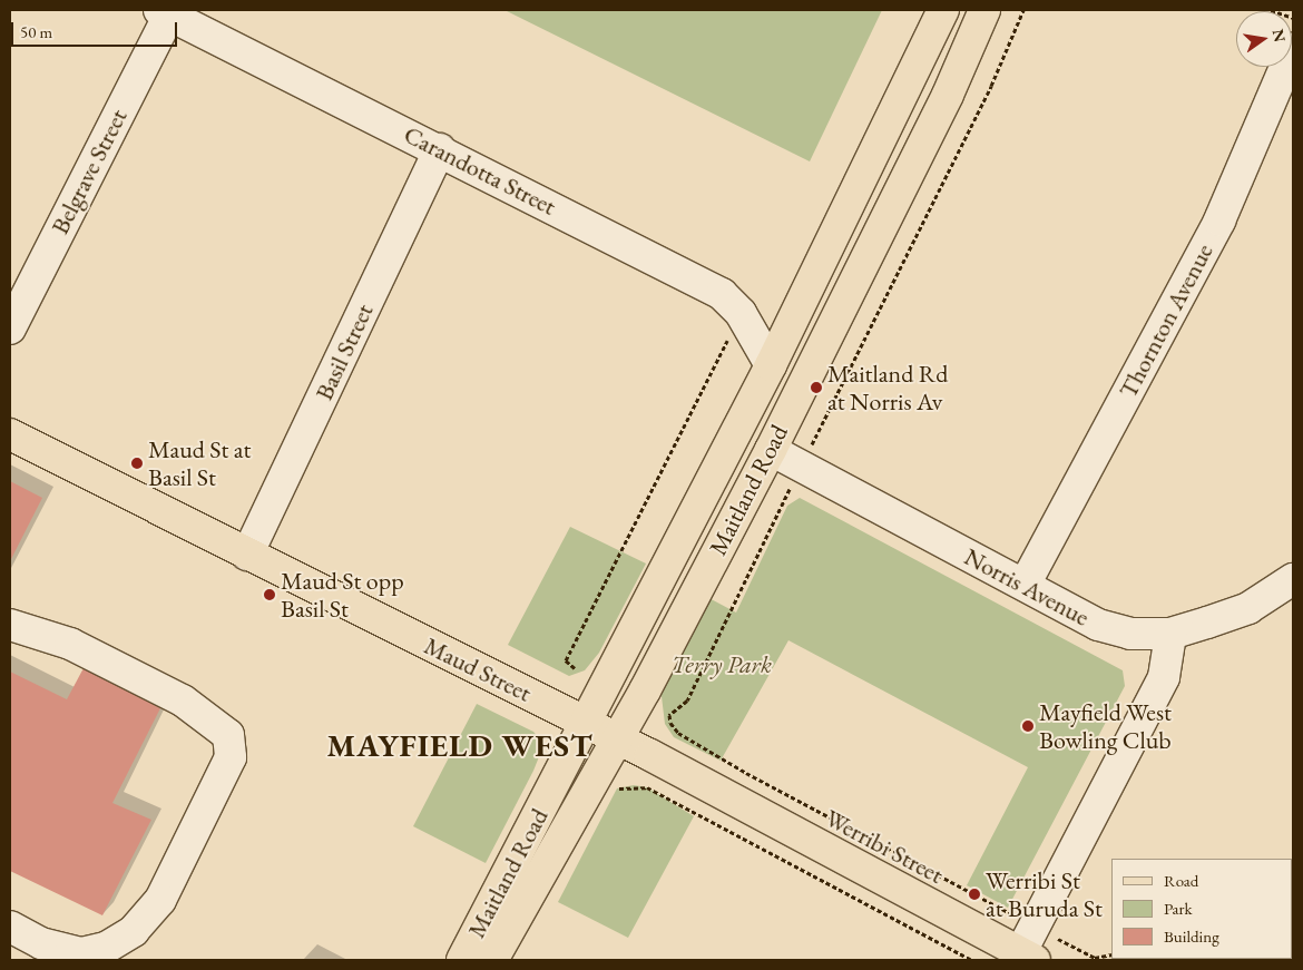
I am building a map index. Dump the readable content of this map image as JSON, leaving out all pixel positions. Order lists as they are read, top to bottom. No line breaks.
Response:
{"streets":{"main road":["Maitland Road","Maud Street","Werribi Street"],"street":["Carandotta Street","Belgrave Street","Thornton Avenue","Basil Street","Norris Avenue"]},"crossings":[["Carandotta Street","Belgrave Street"],["Carandotta Street","Basil Street"],["Carandotta Street","Maitland Road"],["Thornton Avenue","Norris Avenue"],["Basil Street","Maud Street"],["Maitland Road","Norris Avenue"],["Maitland Road","Maud Street"],["Maitland Road","Werribi Street"],["Maud Street","Werribi Street"]],"districts":["MAYFIELD WEST"],"parks":["Terry Park"],"places":["Maitland Rd at Norris Av","Maud St at Basil St","Maud St opp Basil St","Mayfield West Bowling Club","Werribi St at Buruda St"],"legend":["Road","Park","Building"],"scale_bar":"50 m","north":"right"}
